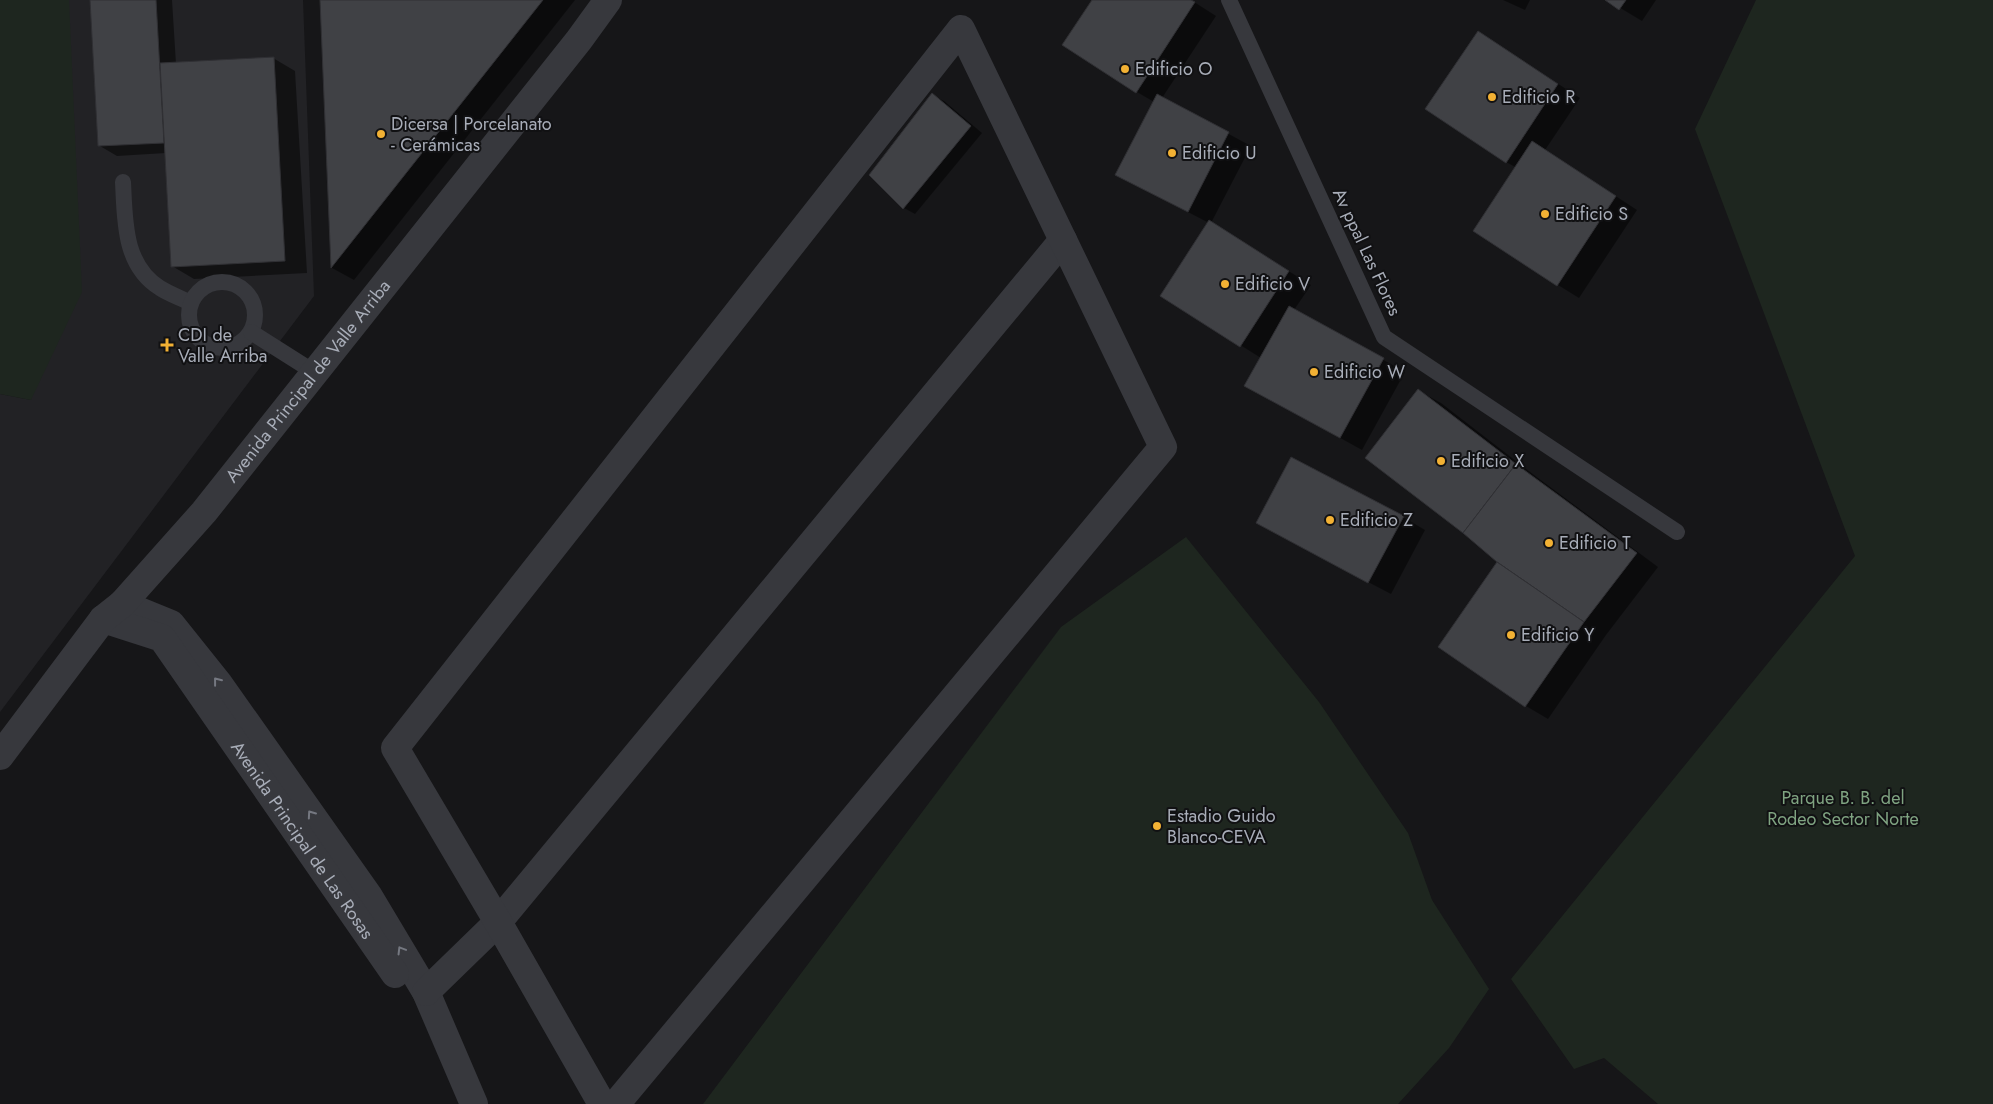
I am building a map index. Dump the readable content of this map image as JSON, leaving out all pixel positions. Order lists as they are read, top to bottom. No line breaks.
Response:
{"streets":{"street":["Avenida Principal de Valle Arriba","Avenida Principal de Las Rosas"],"lane":["Av ppal Las Flores"]},"crossings":[["Avenida Principal de Valle Arriba","Avenida Principal de Las Rosas"]],"parks":["Parque B. B. del Rodeo Sector Norte"],"places":{"other":["Edificio O","Edificio R","Dicersa | Porcelanato - Cerámicas","Edificio U","Edificio S","Edificio V","Edificio W","Edificio X","Edificio Z","Edificio T","Edificio Y","Estadio Guido Blanco-CEVA"],"health":["CDI de Valle Arriba"]}}
